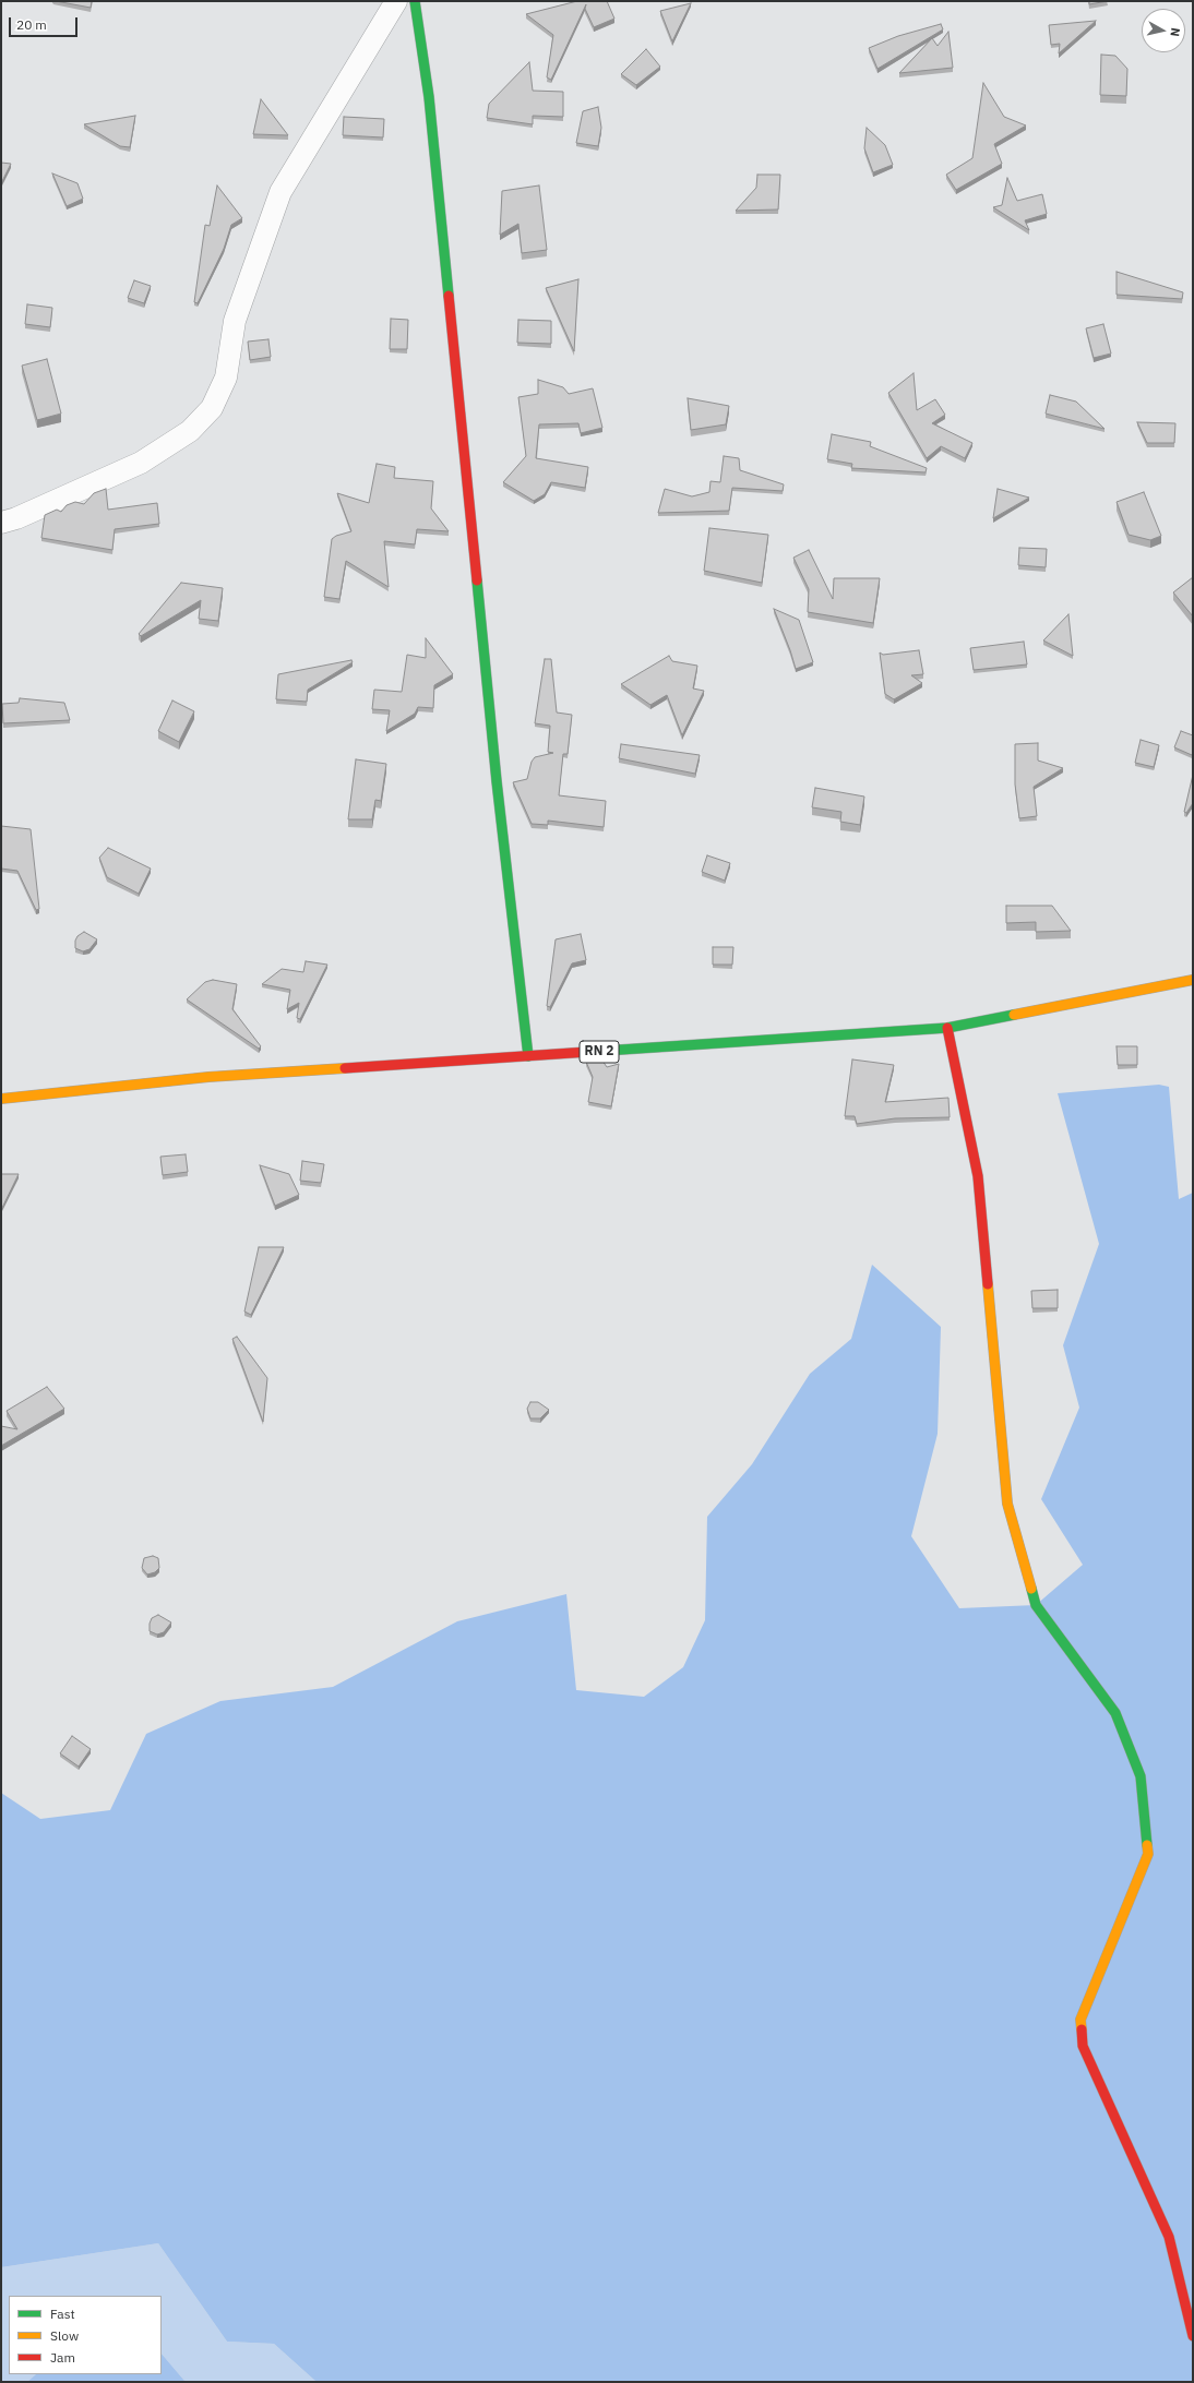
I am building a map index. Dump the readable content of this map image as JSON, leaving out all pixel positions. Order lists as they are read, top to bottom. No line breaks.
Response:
{"streets":{"street":["RN 2"]},"legend":["Fast","Slow","Jam"],"scale_bar":"20 m","north":"right"}
